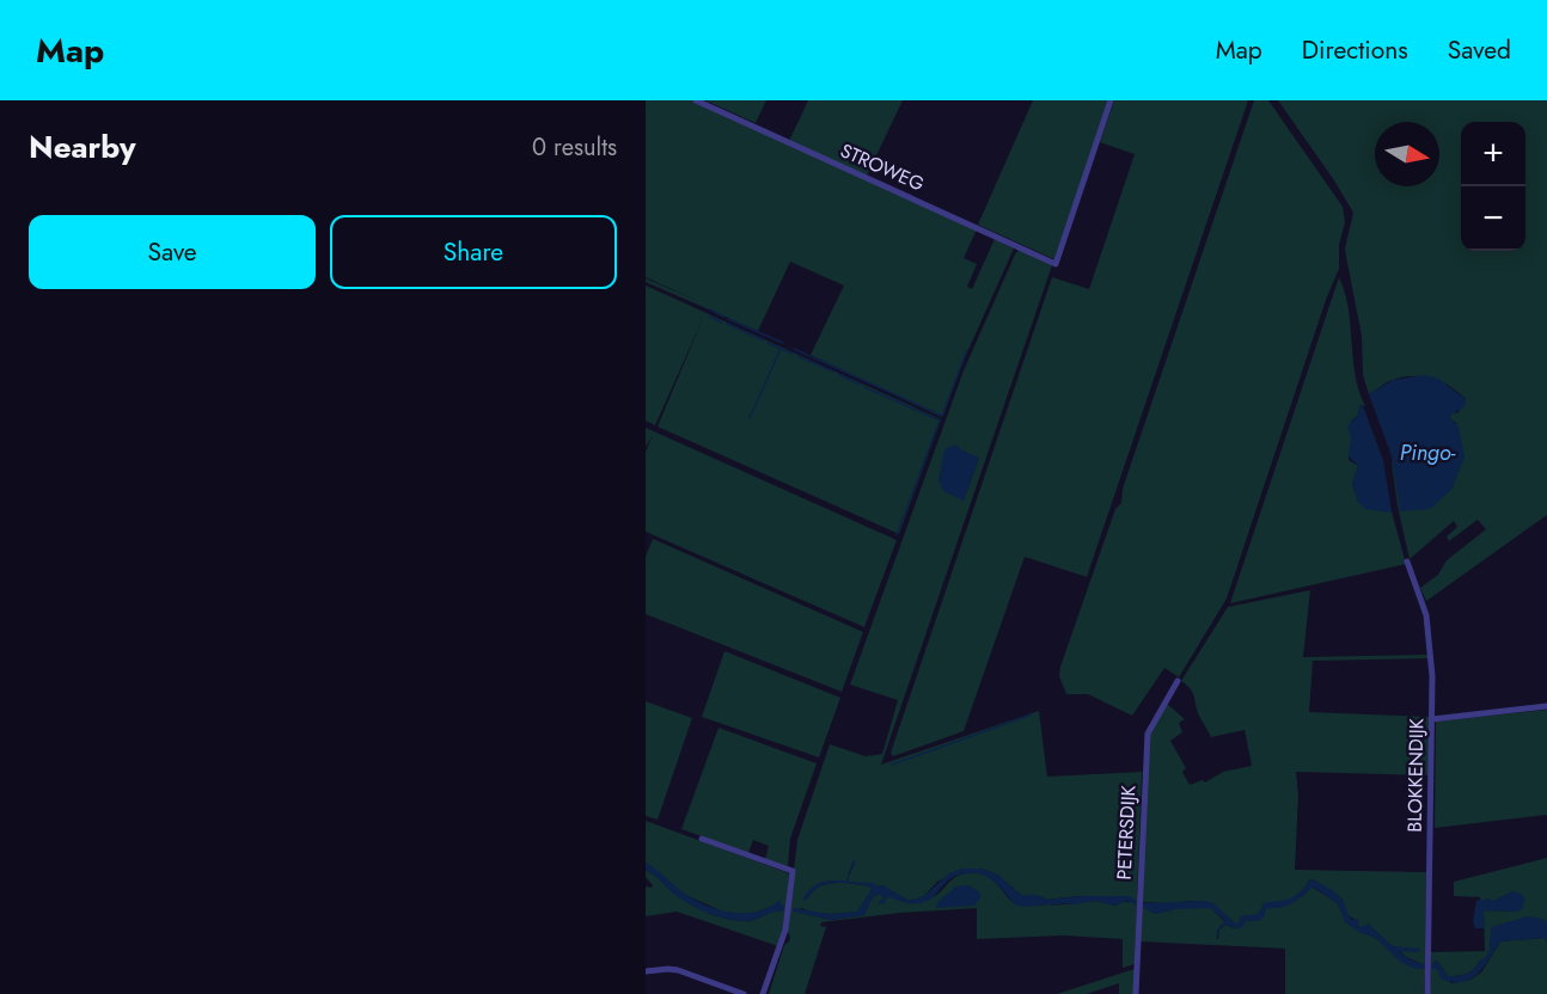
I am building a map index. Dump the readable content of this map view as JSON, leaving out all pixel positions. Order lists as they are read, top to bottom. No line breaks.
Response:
{"streets":{"street":["STROWEG","BLOKKENDIJK","PETERSDIJK"]},"water":["Pingo-"],"north":"right","page":{"header":"Map","nav":["Map","Directions","Saved"],"heading":["Nearby","0 results"],"map_buttons":["+","−"],"buttons":["Save","Share"]}}
